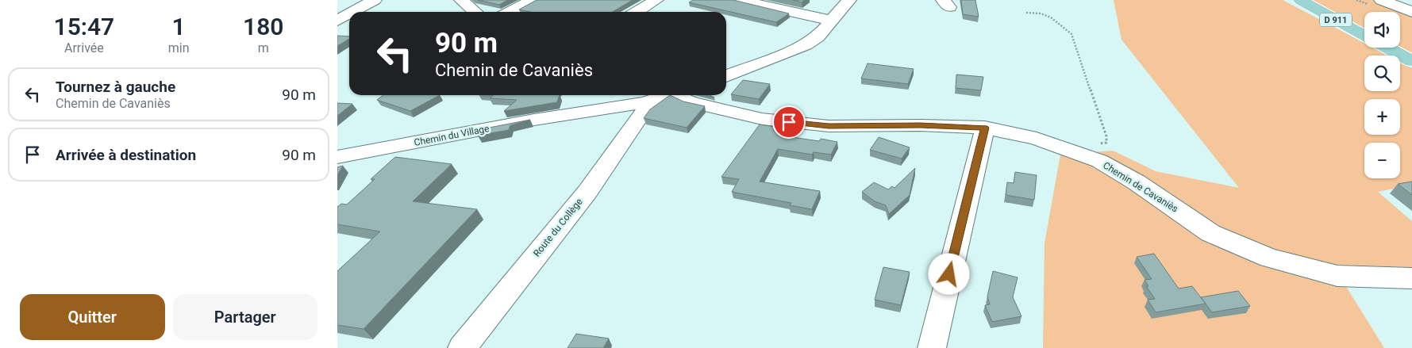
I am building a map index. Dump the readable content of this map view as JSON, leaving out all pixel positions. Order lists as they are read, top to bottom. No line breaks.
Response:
{"streets":{"main road":["D 911"],"street":["Chemin du Village","Chemin de Cavaniès","Route du Collège"]},"crossings":[["Chemin du Village","Chemin de Cavaniès"],["Chemin du Village","Route du Collège"],["Chemin de Cavaniès","Route du Collège"]],"page":{"eta":["15:47","Arrivée","1","min","180","m"],"map_buttons":["+","−"],"turn":["90 m","Chemin de Cavaniès"],"list":[{"name":"Tournez à gauche","note":"Chemin de Cavaniès","value":"90 m"},{"name":"Arrivée à destination","value":"90 m"}],"buttons":["Quitter","Partager"]}}
